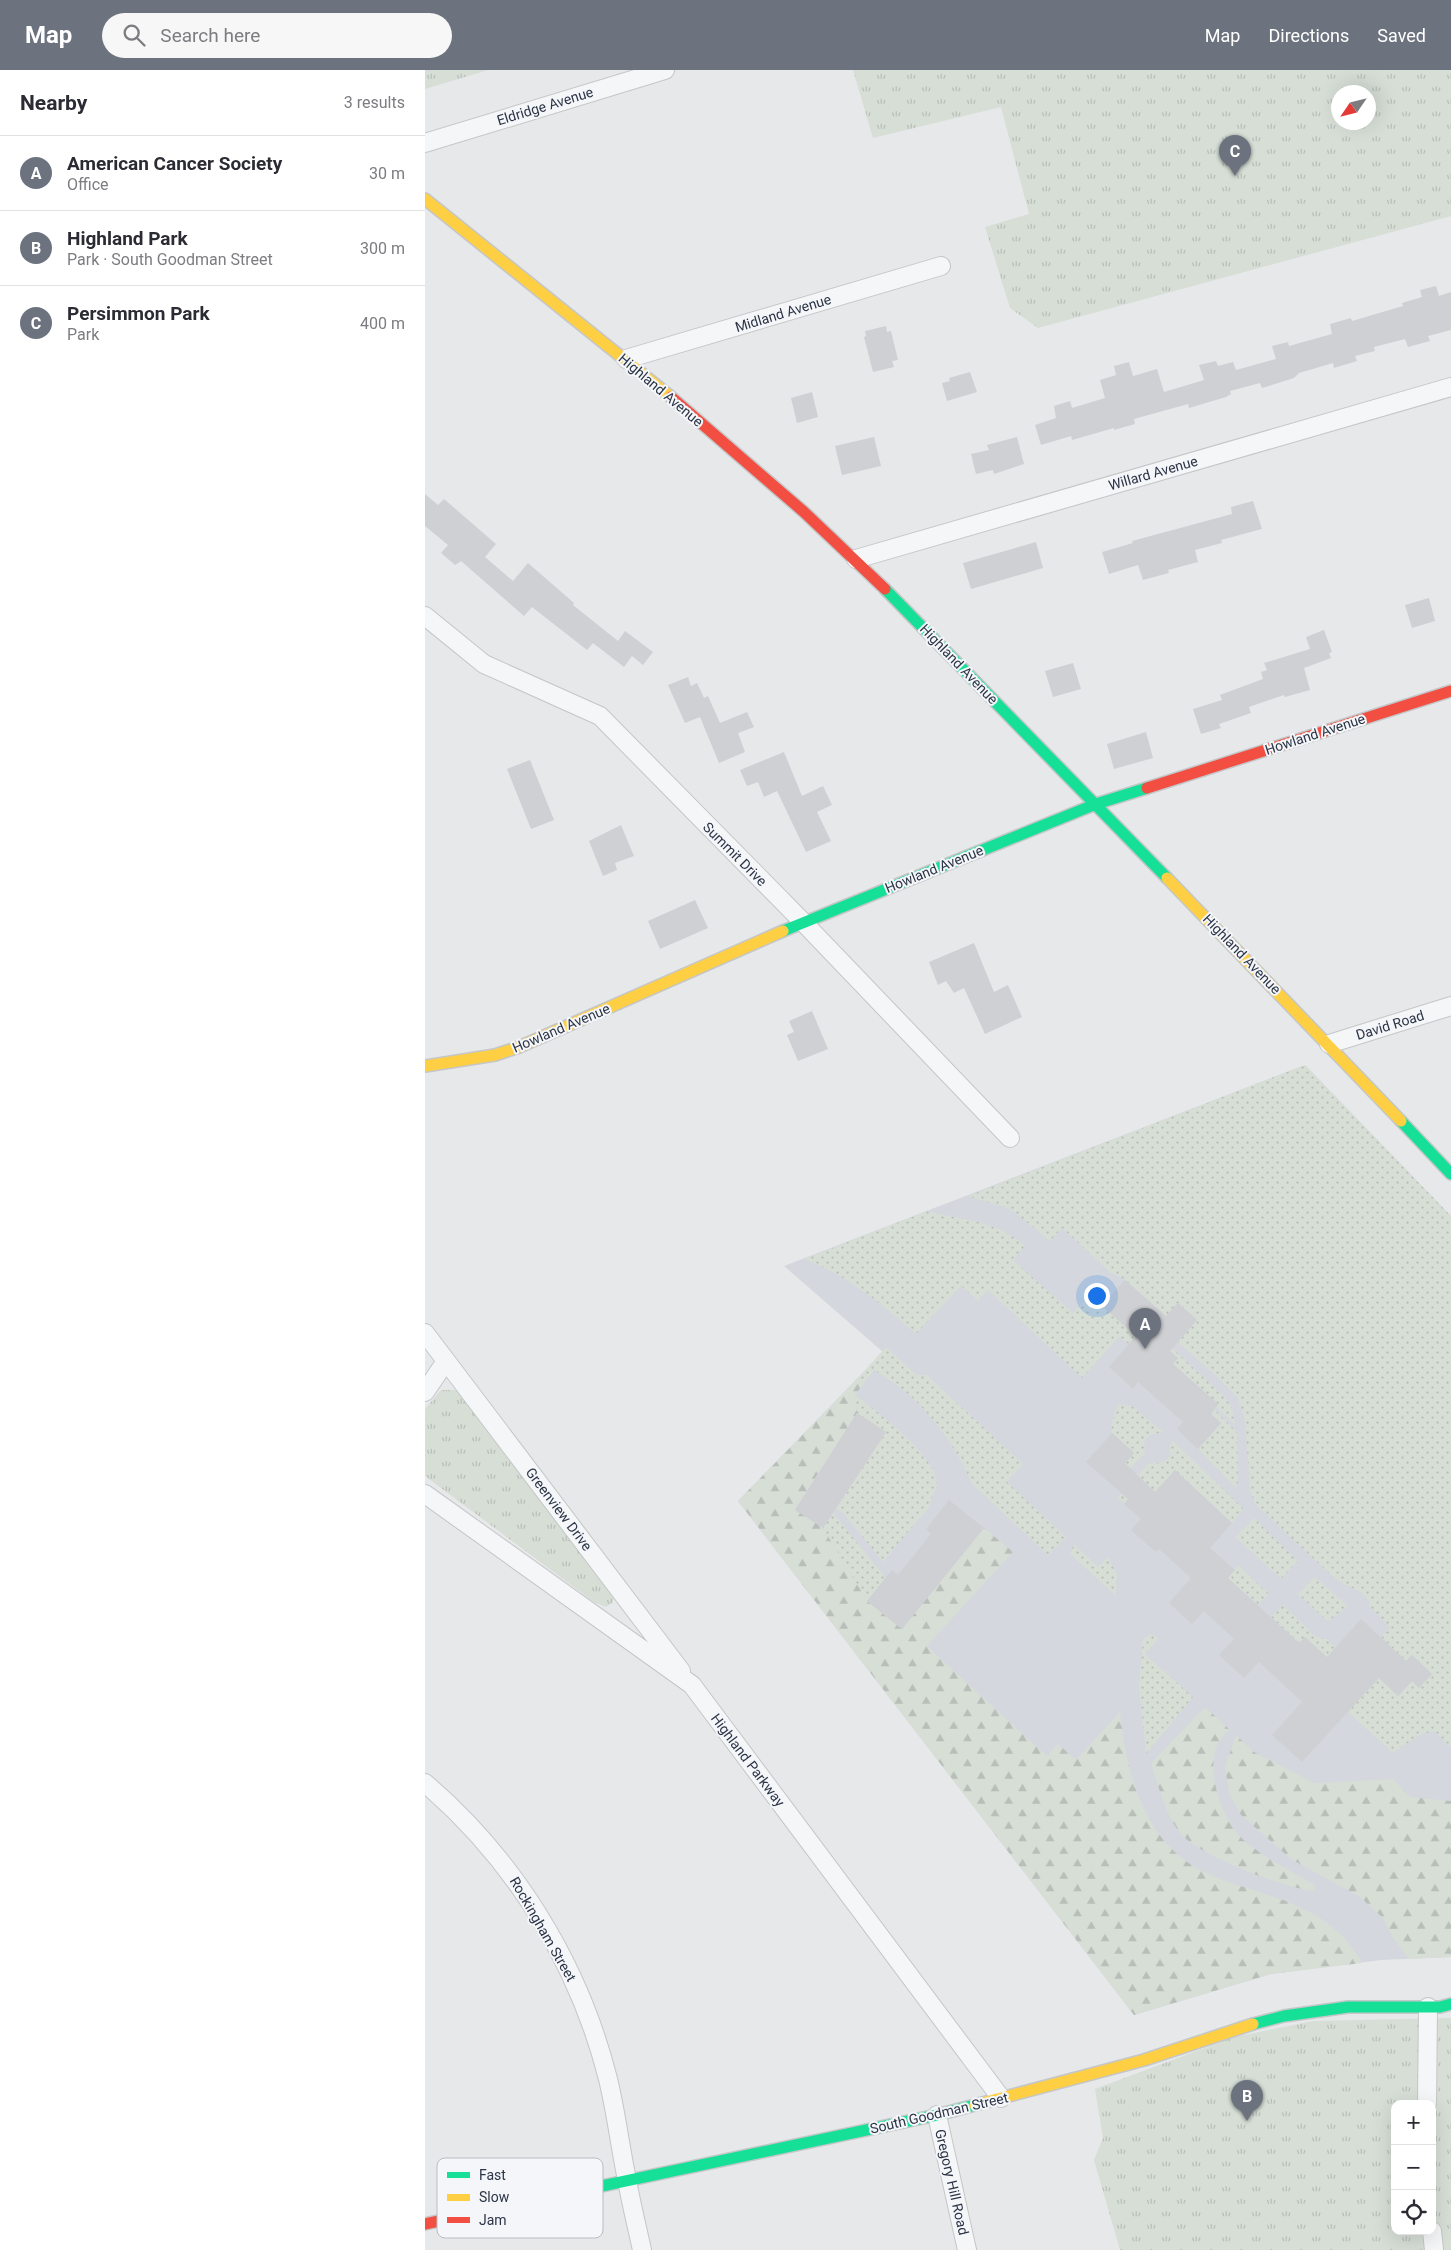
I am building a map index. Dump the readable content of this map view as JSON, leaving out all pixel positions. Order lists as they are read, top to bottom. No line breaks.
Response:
{"streets":{"street":["Eldridge Avenue","Midland Avenue","Highland Avenue","Willard Avenue","Howland Avenue","Summit Drive","David Road","Greenview Drive","Highland Parkway","Rockingham Street","South Goodman Street","Gregory Hill Road"]},"crossings":[["Midland Avenue","Highland Avenue"],["Highland Avenue","Willard Avenue"],["Highland Avenue","Howland Avenue"],["Highland Avenue","David Road"],["Howland Avenue","Summit Drive"],["Greenview Drive","Highland Parkway"],["Highland Parkway","South Goodman Street"],["Rockingham Street","South Goodman Street"],["South Goodman Street","Gregory Hill Road"]],"legend":["Fast","Slow","Jam"],"north":"bottom left","page":{"header":"Map","search":"Search here","nav":["Map","Directions","Saved"],"heading":["Nearby","3 results"],"list":[{"mark":"A","name":"American Cancer Society","note":"Office","value":"30 m"},{"mark":"B","name":"Highland Park","note":"Park · South Goodman Street","value":"300 m"},{"mark":"C","name":"Persimmon Park","note":"Park","value":"400 m"}],"pins":["C","A","B"],"map_buttons":["+","−"]}}
